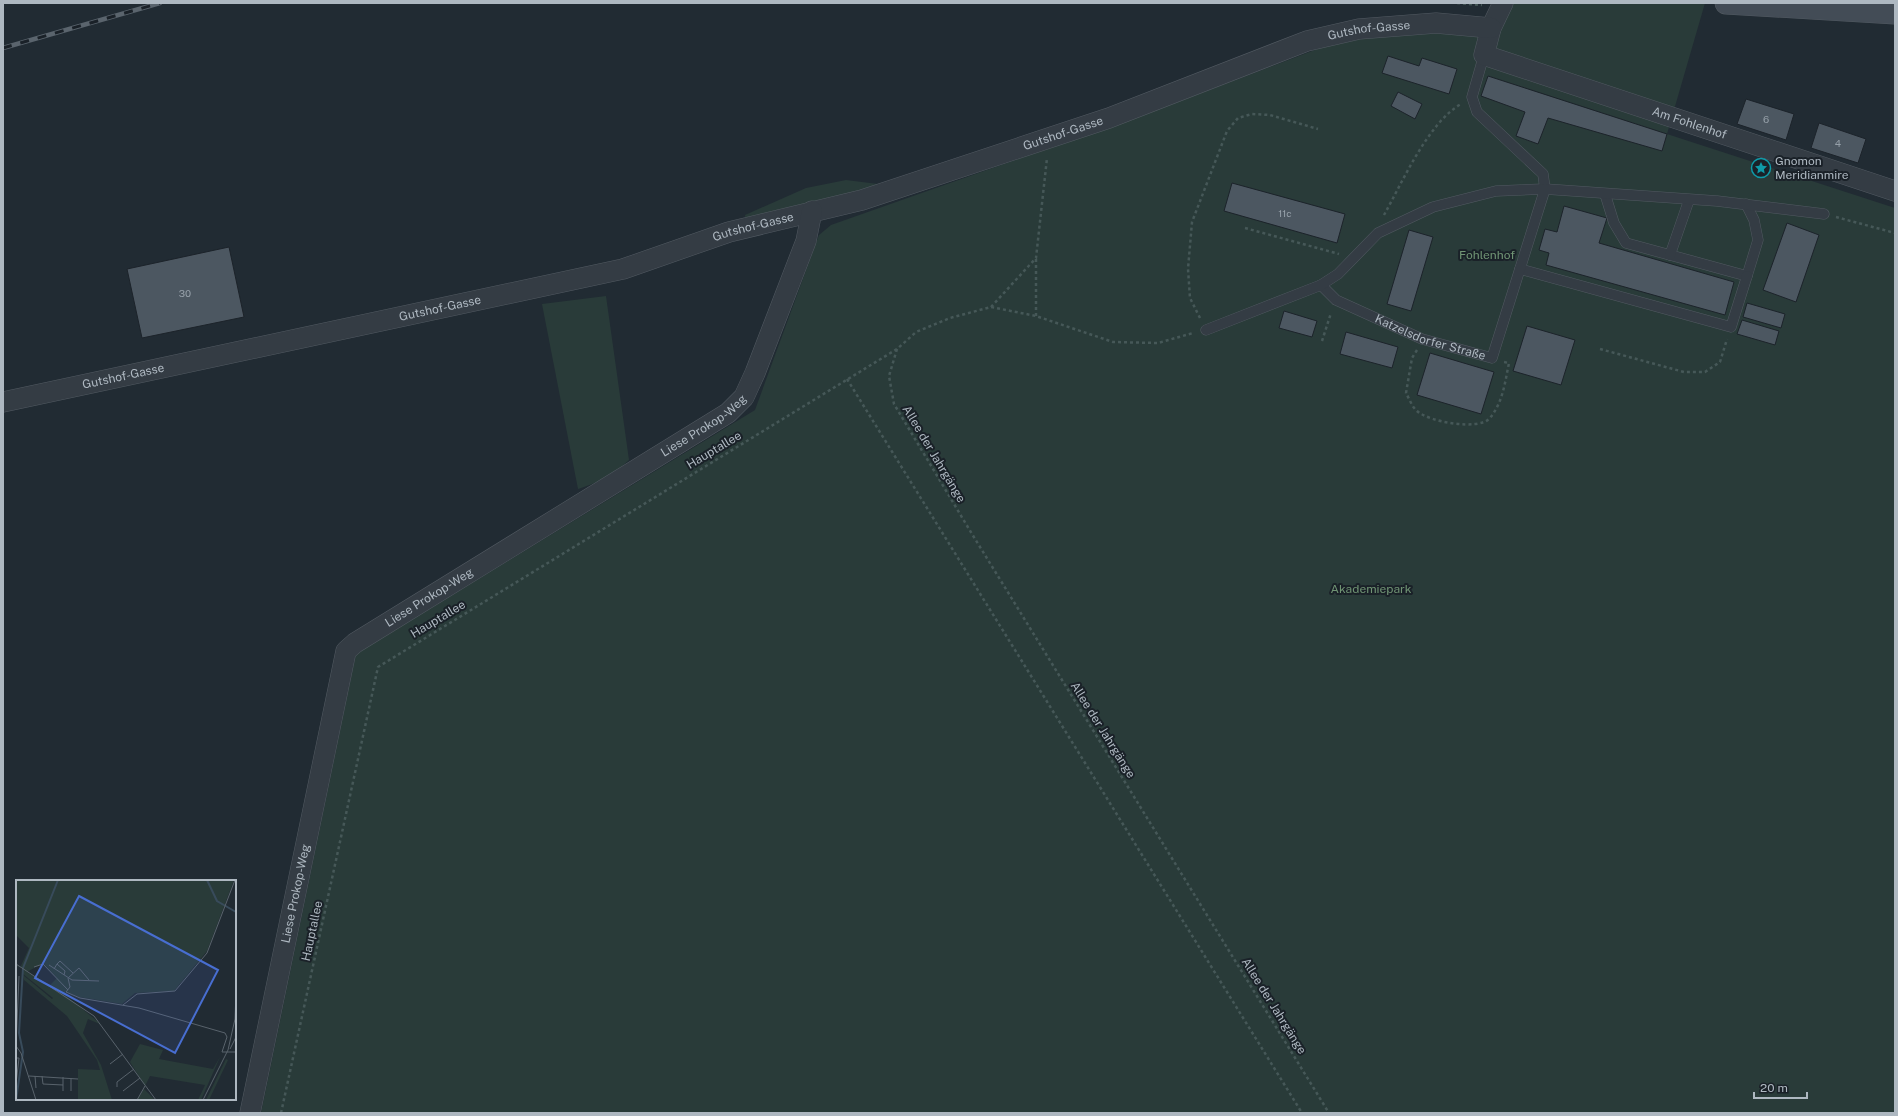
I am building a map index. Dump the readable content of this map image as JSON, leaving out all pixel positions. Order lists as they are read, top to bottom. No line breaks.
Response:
{"streets":{"street":["Gutshof-Gasse","Am Fohlenhof","Liese Prokop-Weg"],"lane":["Katzelsdorfer Straße"],"path":["Hauptallee","Allee der Jahrgänge"]},"crossings":[["Gutshof-Gasse","Liese Prokop-Weg"],["Hauptallee","Allee der Jahrgänge"]],"parks":["Fohlenhof","Akademiepark"],"places":{"place":["Gnomon Meridianmire"]},"house_numbers":["6","4","11c","30"],"scale_bar":"20 m"}
